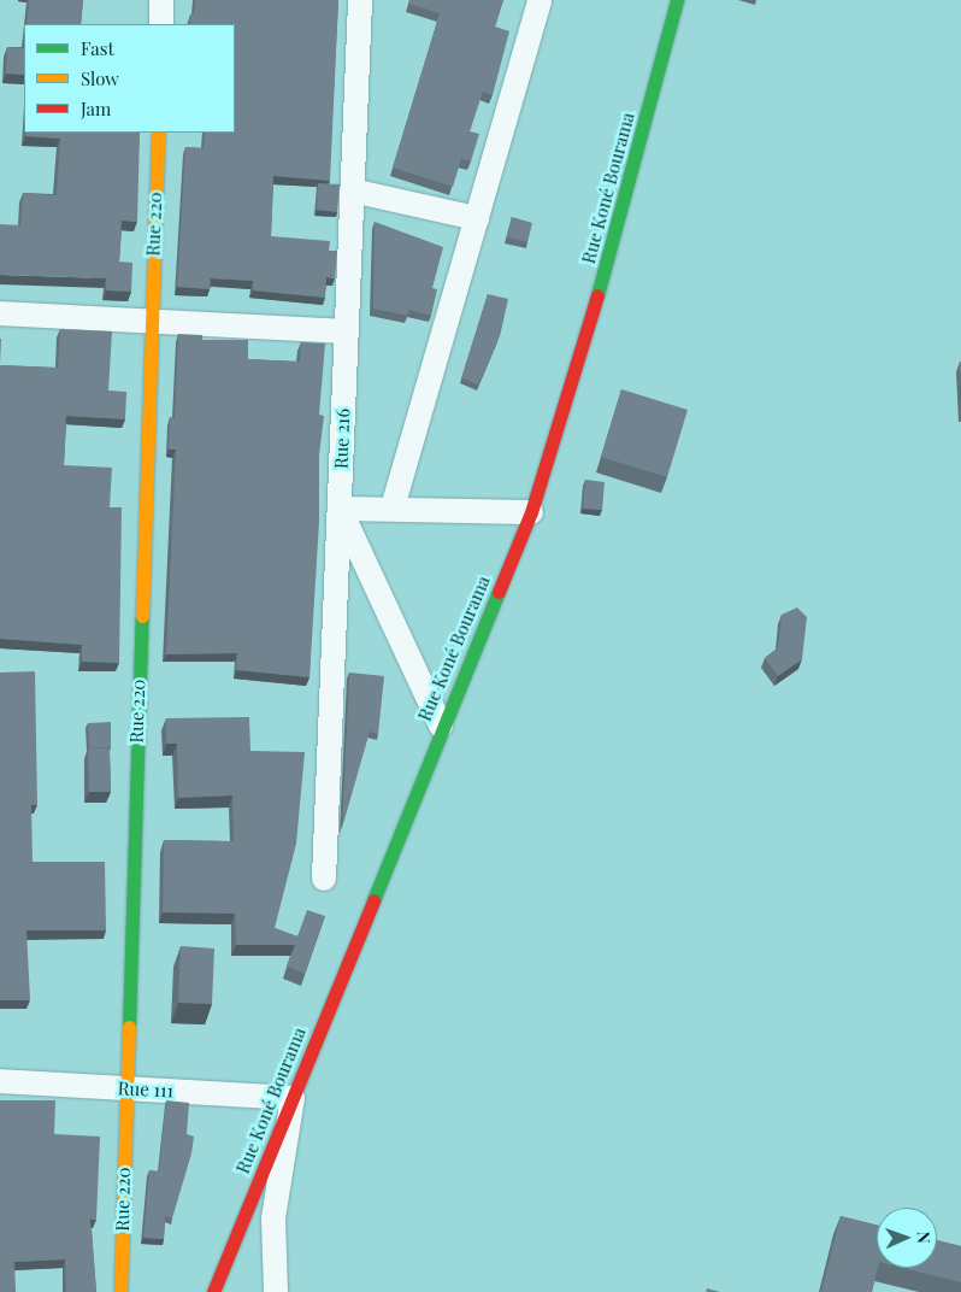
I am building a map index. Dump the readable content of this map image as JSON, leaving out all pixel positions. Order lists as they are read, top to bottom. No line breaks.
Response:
{"streets":{"main road":["Rue Koné Bourama","Rue 220"],"street":["Rue 216","Rue 111"]},"crossings":[["Rue Koné Bourama","Rue 111"],["Rue 220","Rue 111"]],"legend":["Fast","Slow","Jam"],"north":"right"}
